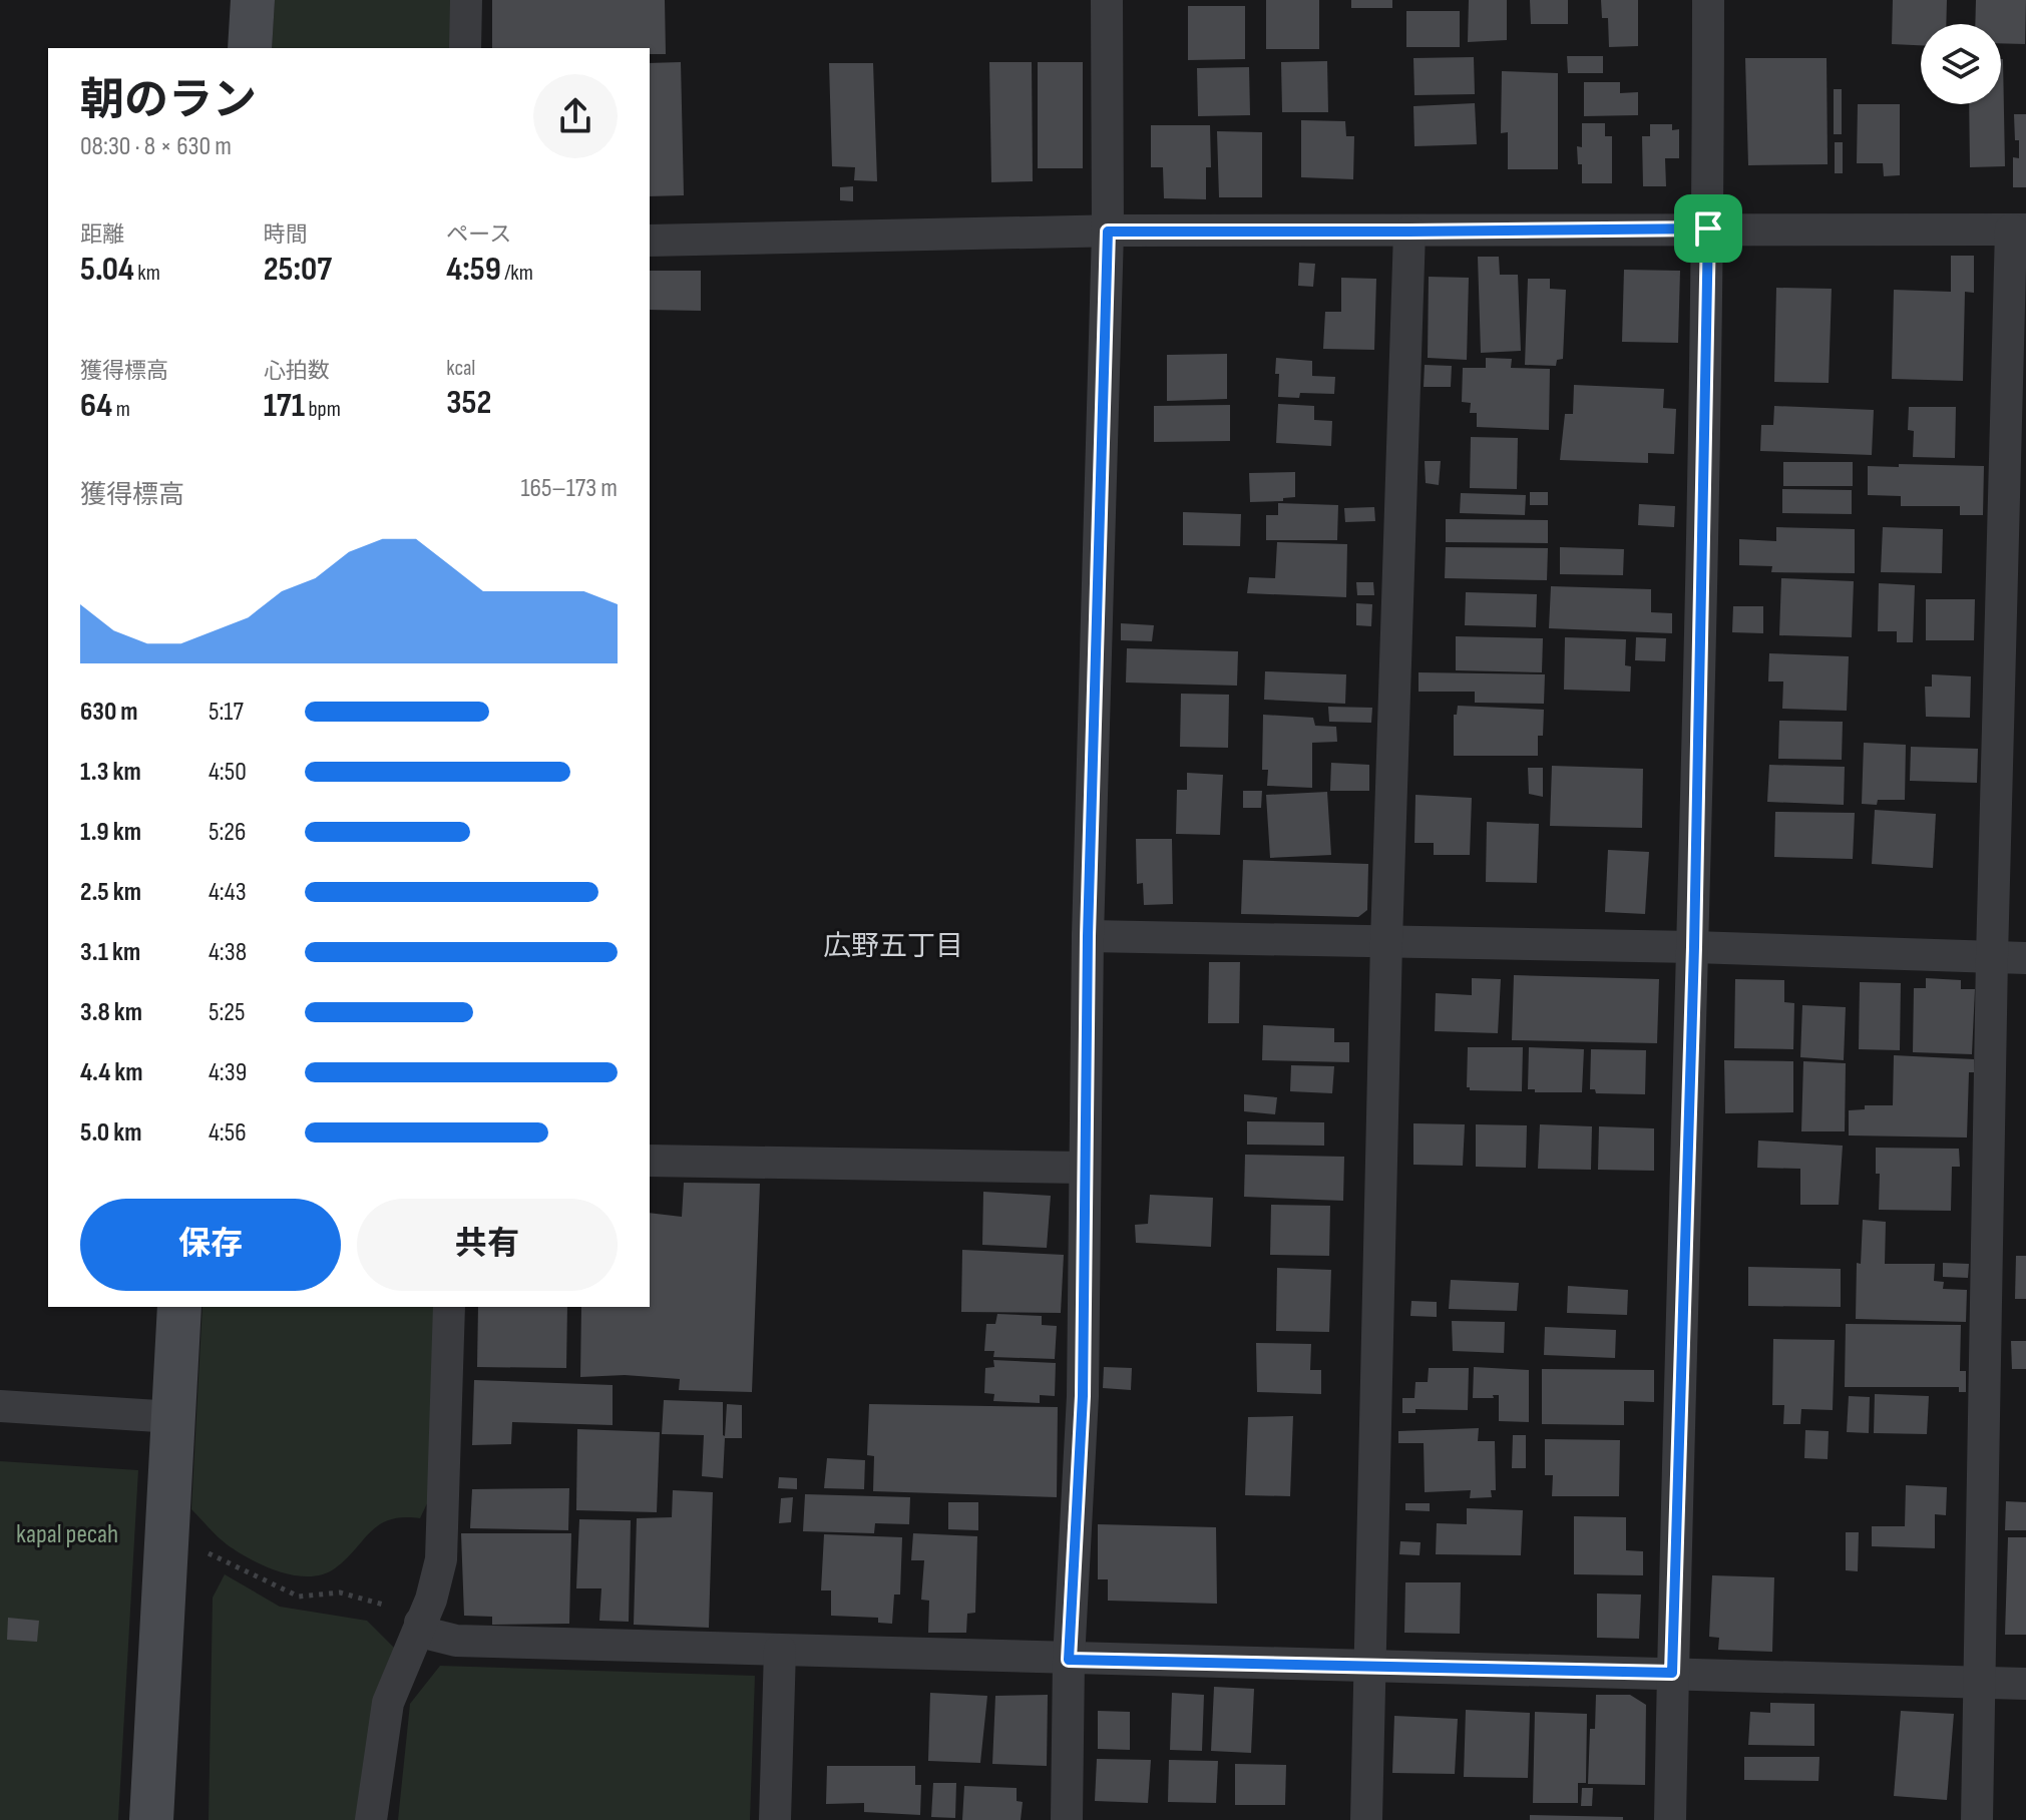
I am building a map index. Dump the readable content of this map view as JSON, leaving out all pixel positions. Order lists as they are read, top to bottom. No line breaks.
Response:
{"districts":["広野五丁目"],"parks":["kapal pecah"],"page":{"heading":["朝のラン","08:30 · 8 × 630 m"],"stats":[["距離","5.04 km"],["時間","25:07"],["ペース","4:59 /km"],["獲得標高","64 m"],["心拍数","171 bpm"],["kcal","352"]],"chart":["獲得標高","165–173 m"],"list":[{"name":"630 m","note":"5:17"},{"name":"1.3 km","note":"4:50"},{"name":"1.9 km","note":"5:26"},{"name":"2.5 km","note":"4:43"},{"name":"3.1 km","note":"4:38"},{"name":"3.8 km","note":"5:25"},{"name":"4.4 km","note":"4:39"},{"name":"5.0 km","note":"4:56"}],"buttons":["保存","共有"]}}
